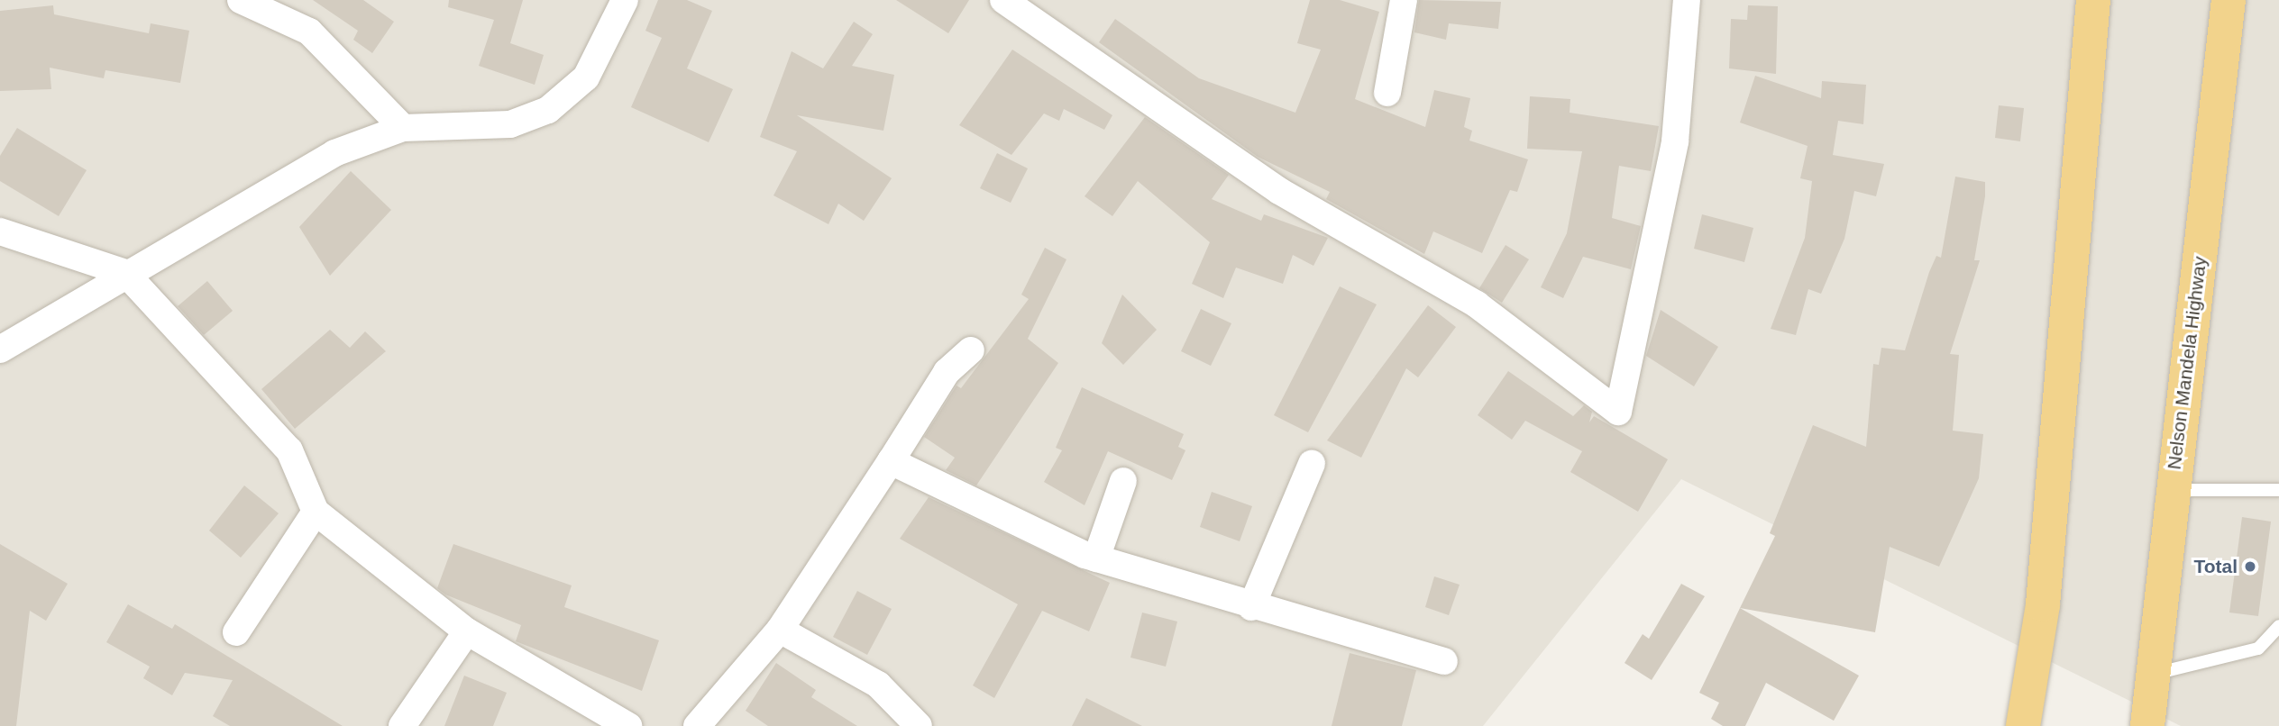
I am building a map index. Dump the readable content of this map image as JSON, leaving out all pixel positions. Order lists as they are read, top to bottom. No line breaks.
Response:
{"streets":{"highway":["Nelson Mandela Highway"]},"places":["Total"]}
